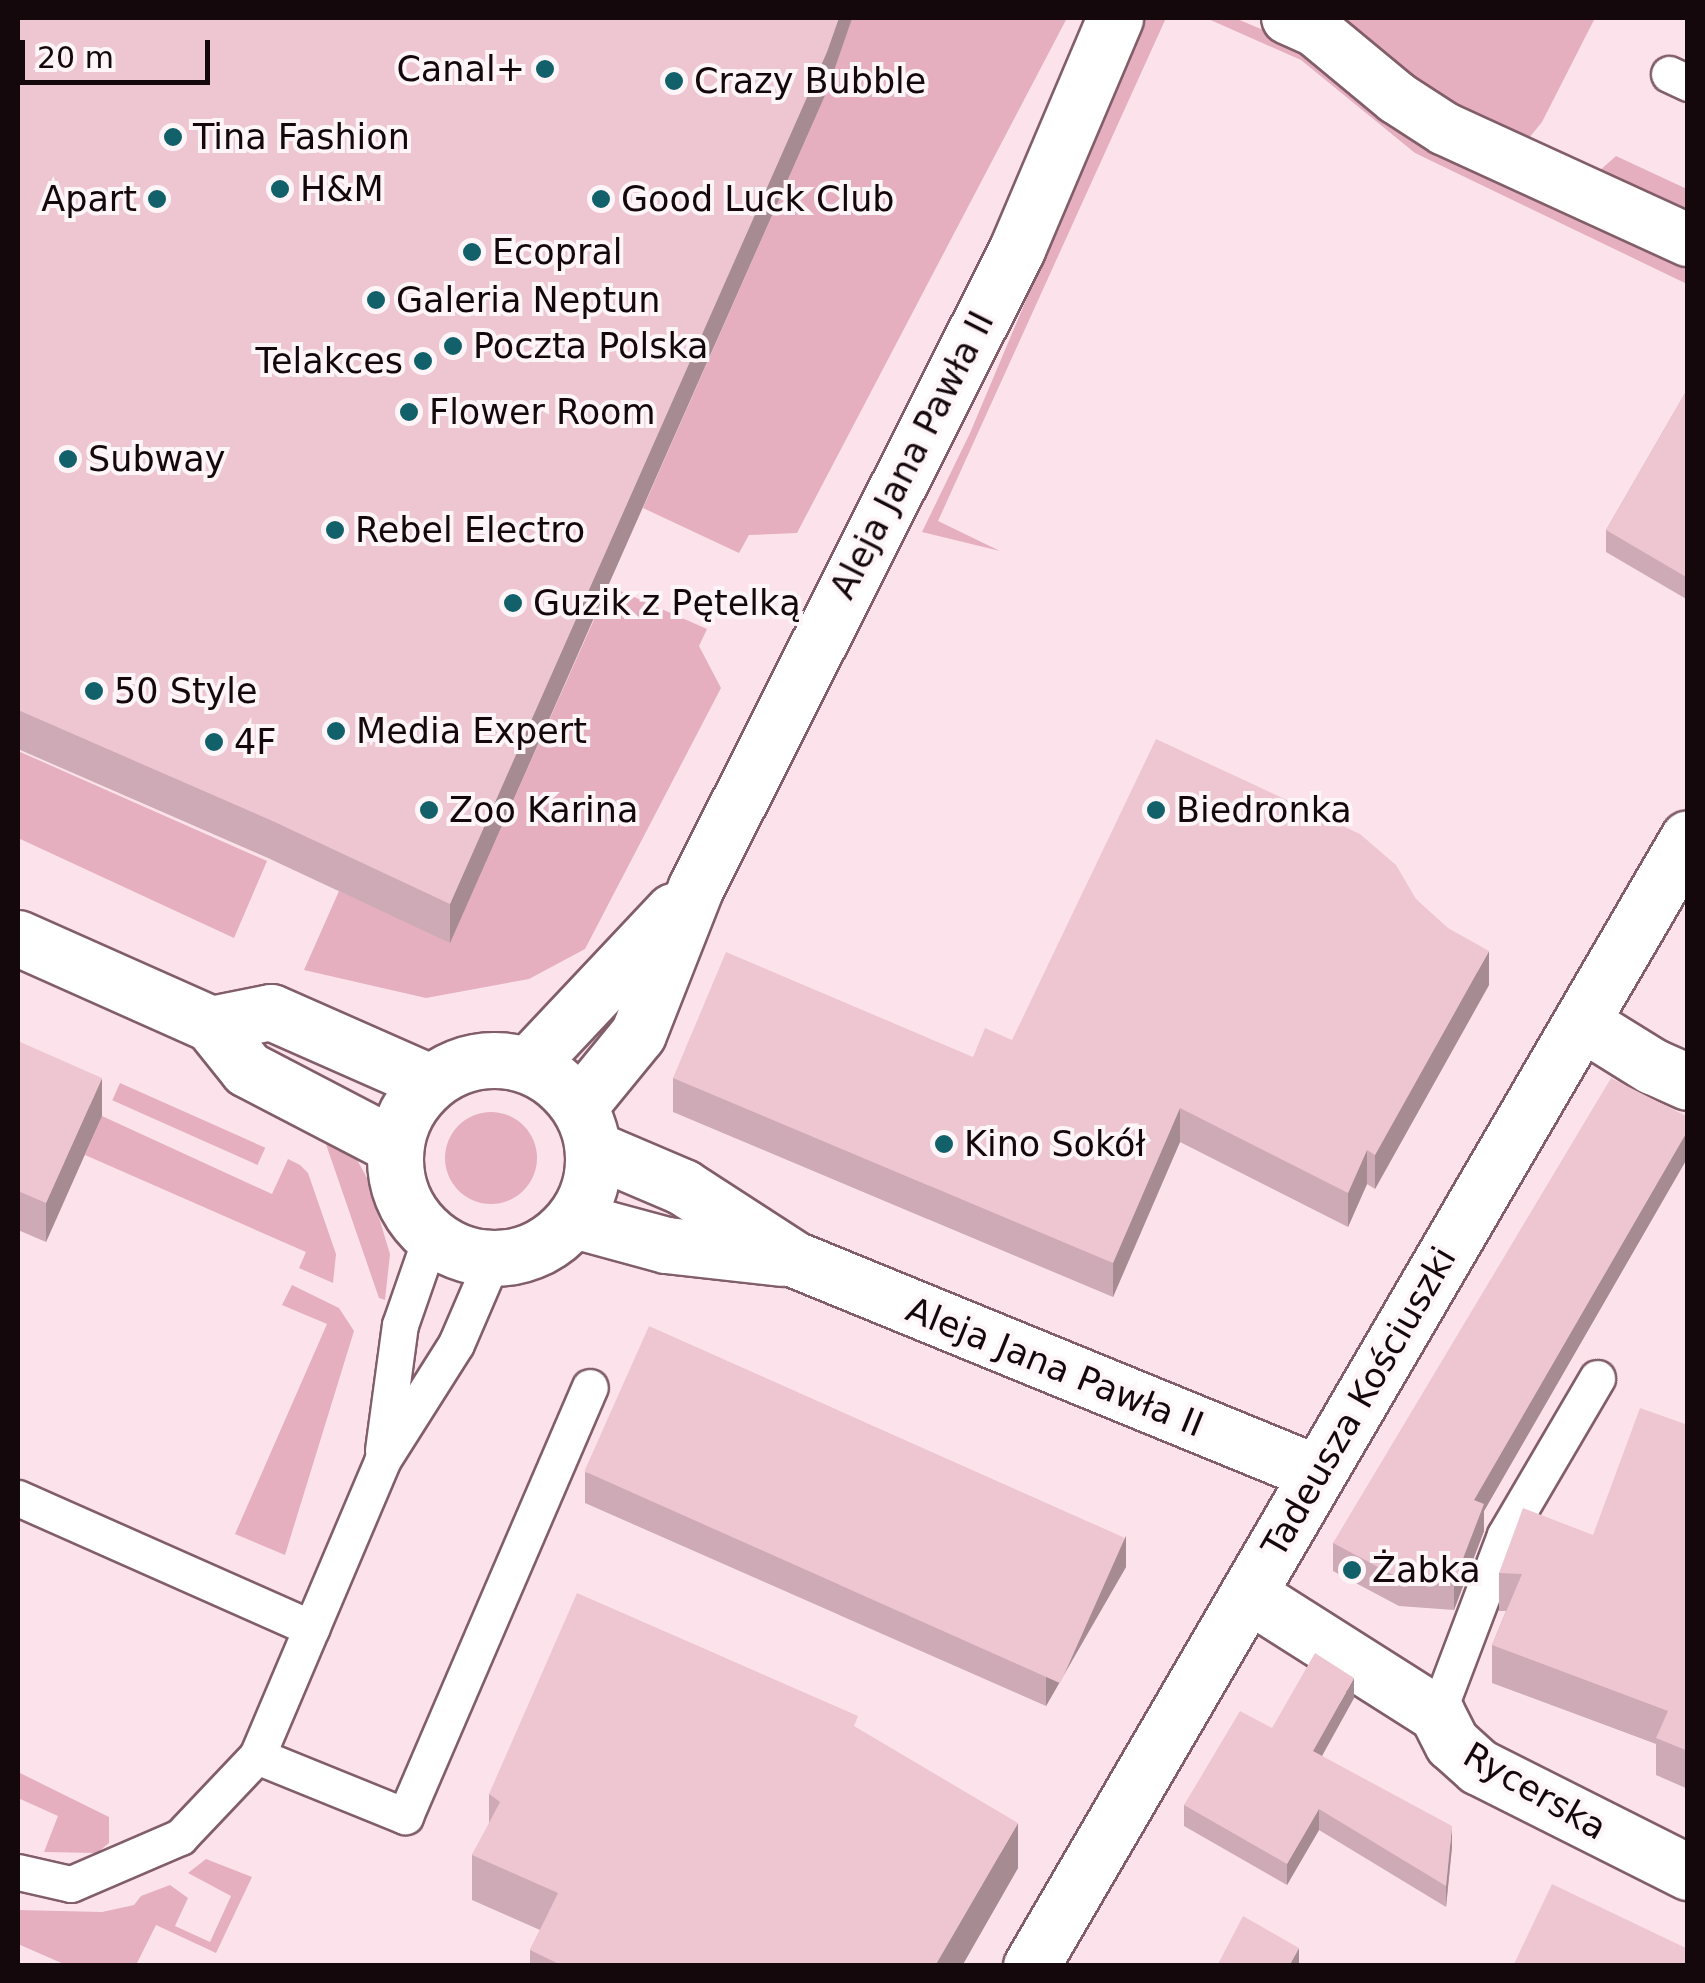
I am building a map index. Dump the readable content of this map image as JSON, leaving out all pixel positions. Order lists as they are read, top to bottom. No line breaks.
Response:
{"streets":{"street":["Aleja Jana Pawła II","Tadeusza Kościuszki","Rycerska"]},"crossings":[["Aleja Jana Pawła II","Tadeusza Kościuszki"],["Tadeusza Kościuszki","Rycerska"]],"places":["Canal+","Crazy Bubble","Tina Fashion","H&M","Apart","Good Luck Club","Ecopral","Galeria Neptun","Poczta Polska","Telakces","Flower Room","Subway","Rebel Electro","Guzik z Pętelką","50 Style","Media Expert","4F","Zoo Karina","Biedronka","Kino Sokół","Żabka"],"scale_bar":"20 m"}
